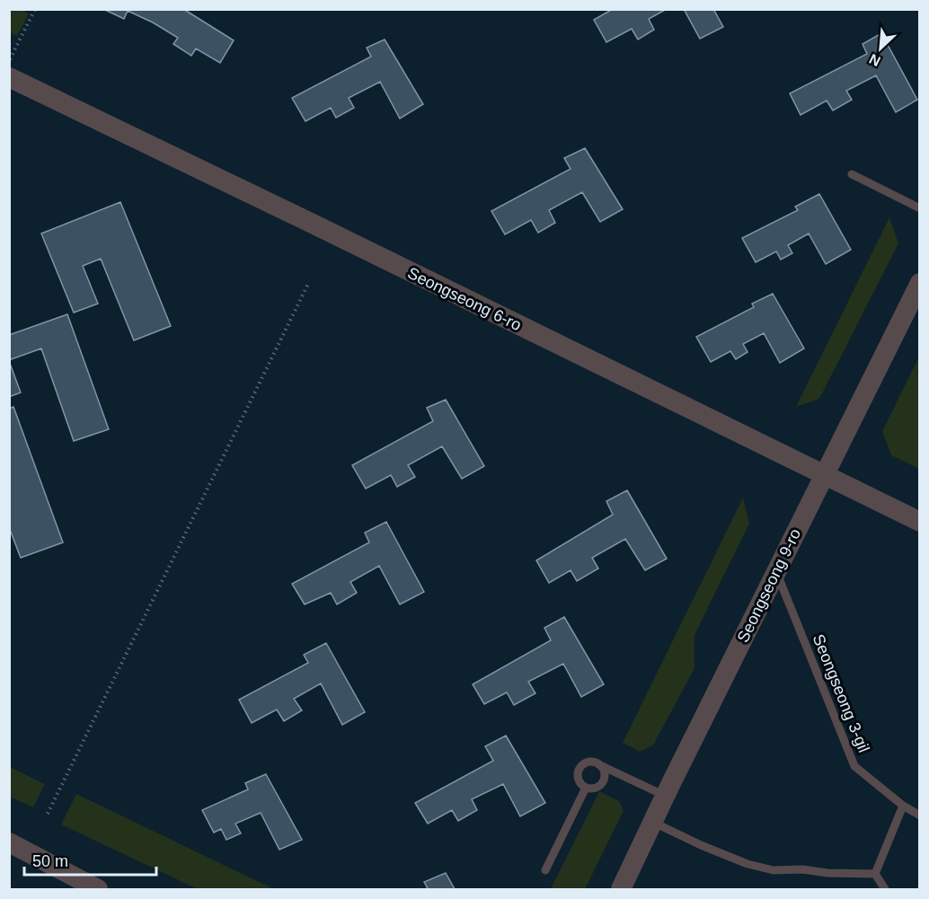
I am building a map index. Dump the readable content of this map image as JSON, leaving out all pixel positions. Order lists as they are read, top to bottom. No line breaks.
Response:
{"streets":{"street":["Seongseong 6-ro","Seongseong 9-ro"],"lane":["Seongseong 3-gil"]},"crossings":[["Seongseong 6-ro","Seongseong 9-ro"],["Seongseong 9-ro","Seongseong 3-gil"]],"scale_bar":"50 m","north":"bottom left"}
